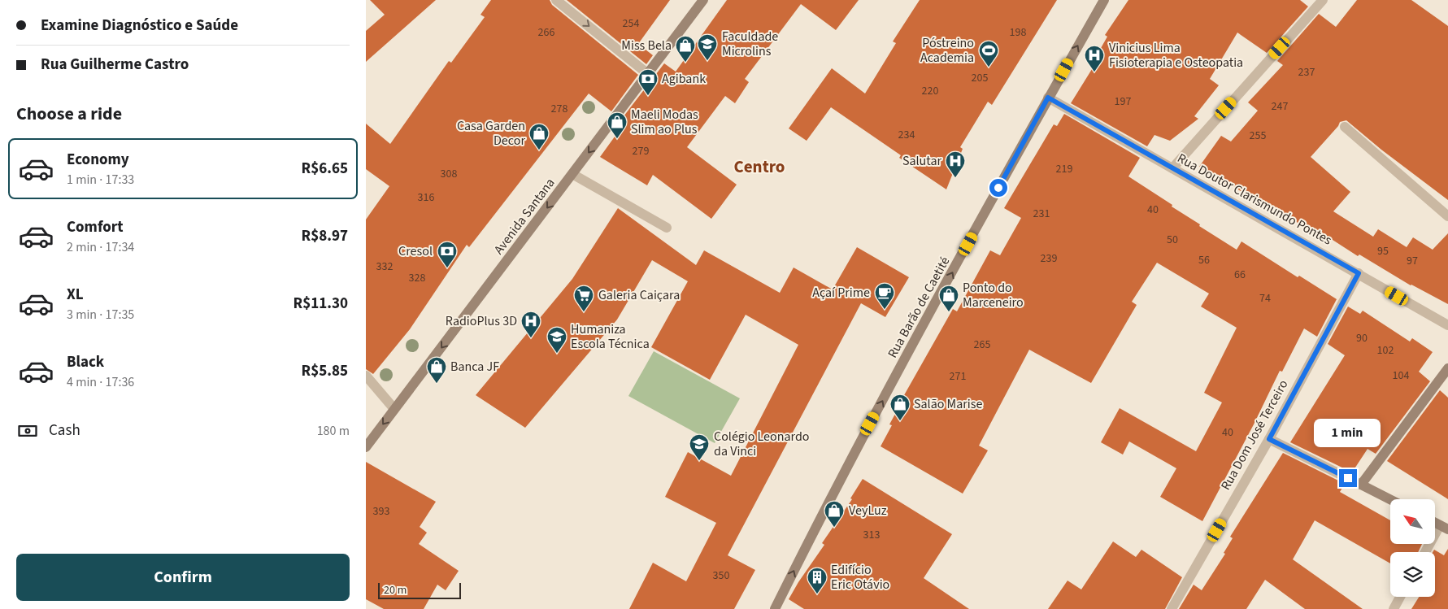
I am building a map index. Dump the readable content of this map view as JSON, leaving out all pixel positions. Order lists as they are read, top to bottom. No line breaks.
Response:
{"streets":{"main road":["Avenida Santana","Rua Barão de Caetité"],"street":["Rua Doutor Clarismundo Pontes","Rua Dom José Terceiro"]},"crossings":[["Rua Doutor Clarismundo Pontes","Rua Barão de Caetité"],["Rua Doutor Clarismundo Pontes","Rua Dom José Terceiro"]],"one_way":["Avenida Santana","Rua Barão de Caetité"],"districts":["Centro"],"places":{"school or university":["Faculdade Microlins","Humaniza Escola Técnica","Colégio Leonardo da Vinci"],"shop":["Miss Bela","Maeli Modas Slim ao Plus","Casa Garden Decor","Ponto do Marceneiro","Banca JF","Salão Marise","VeyLuz"],"sports":["Póstreino Academia"],"hospital":["Vinicius Lima Fisioterapia e Osteopatia","Salutar","RadioPlus 3D"],"bank":["Agibank","Cresol"],"cafe":["Açaí Prime"],"supermarket":["Galeria Caiçara"],"building":["Edifício Eric Otávio"]},"house_numbers":["254","266","198","237","205","220","197","247","278","234","255","279","219","308","316","40","231","50","95","239","56","97","332","66","328","74","90","265","102","104","271","40","393","313","350"],"scale_bar":"20 m","north":"top left","page":{"banner":["Examine Diagnóstico e Saúde","Rua Guilherme Castro"],"heading":"Choose a ride","list":[{"name":"Economy","note":"1 min · 17:33","value":"R$6.65"},{"name":"Comfort","note":"2 min · 17:34","value":"R$8.97"},{"name":"XL","note":"3 min · 17:35","value":"R$11.30"},{"name":"Black","note":"4 min · 17:36","value":"R$5.85"}],"pay":["Cash","180 m"],"bubble":"1 min","buttons":"Confirm","scale":"20 m"}}
